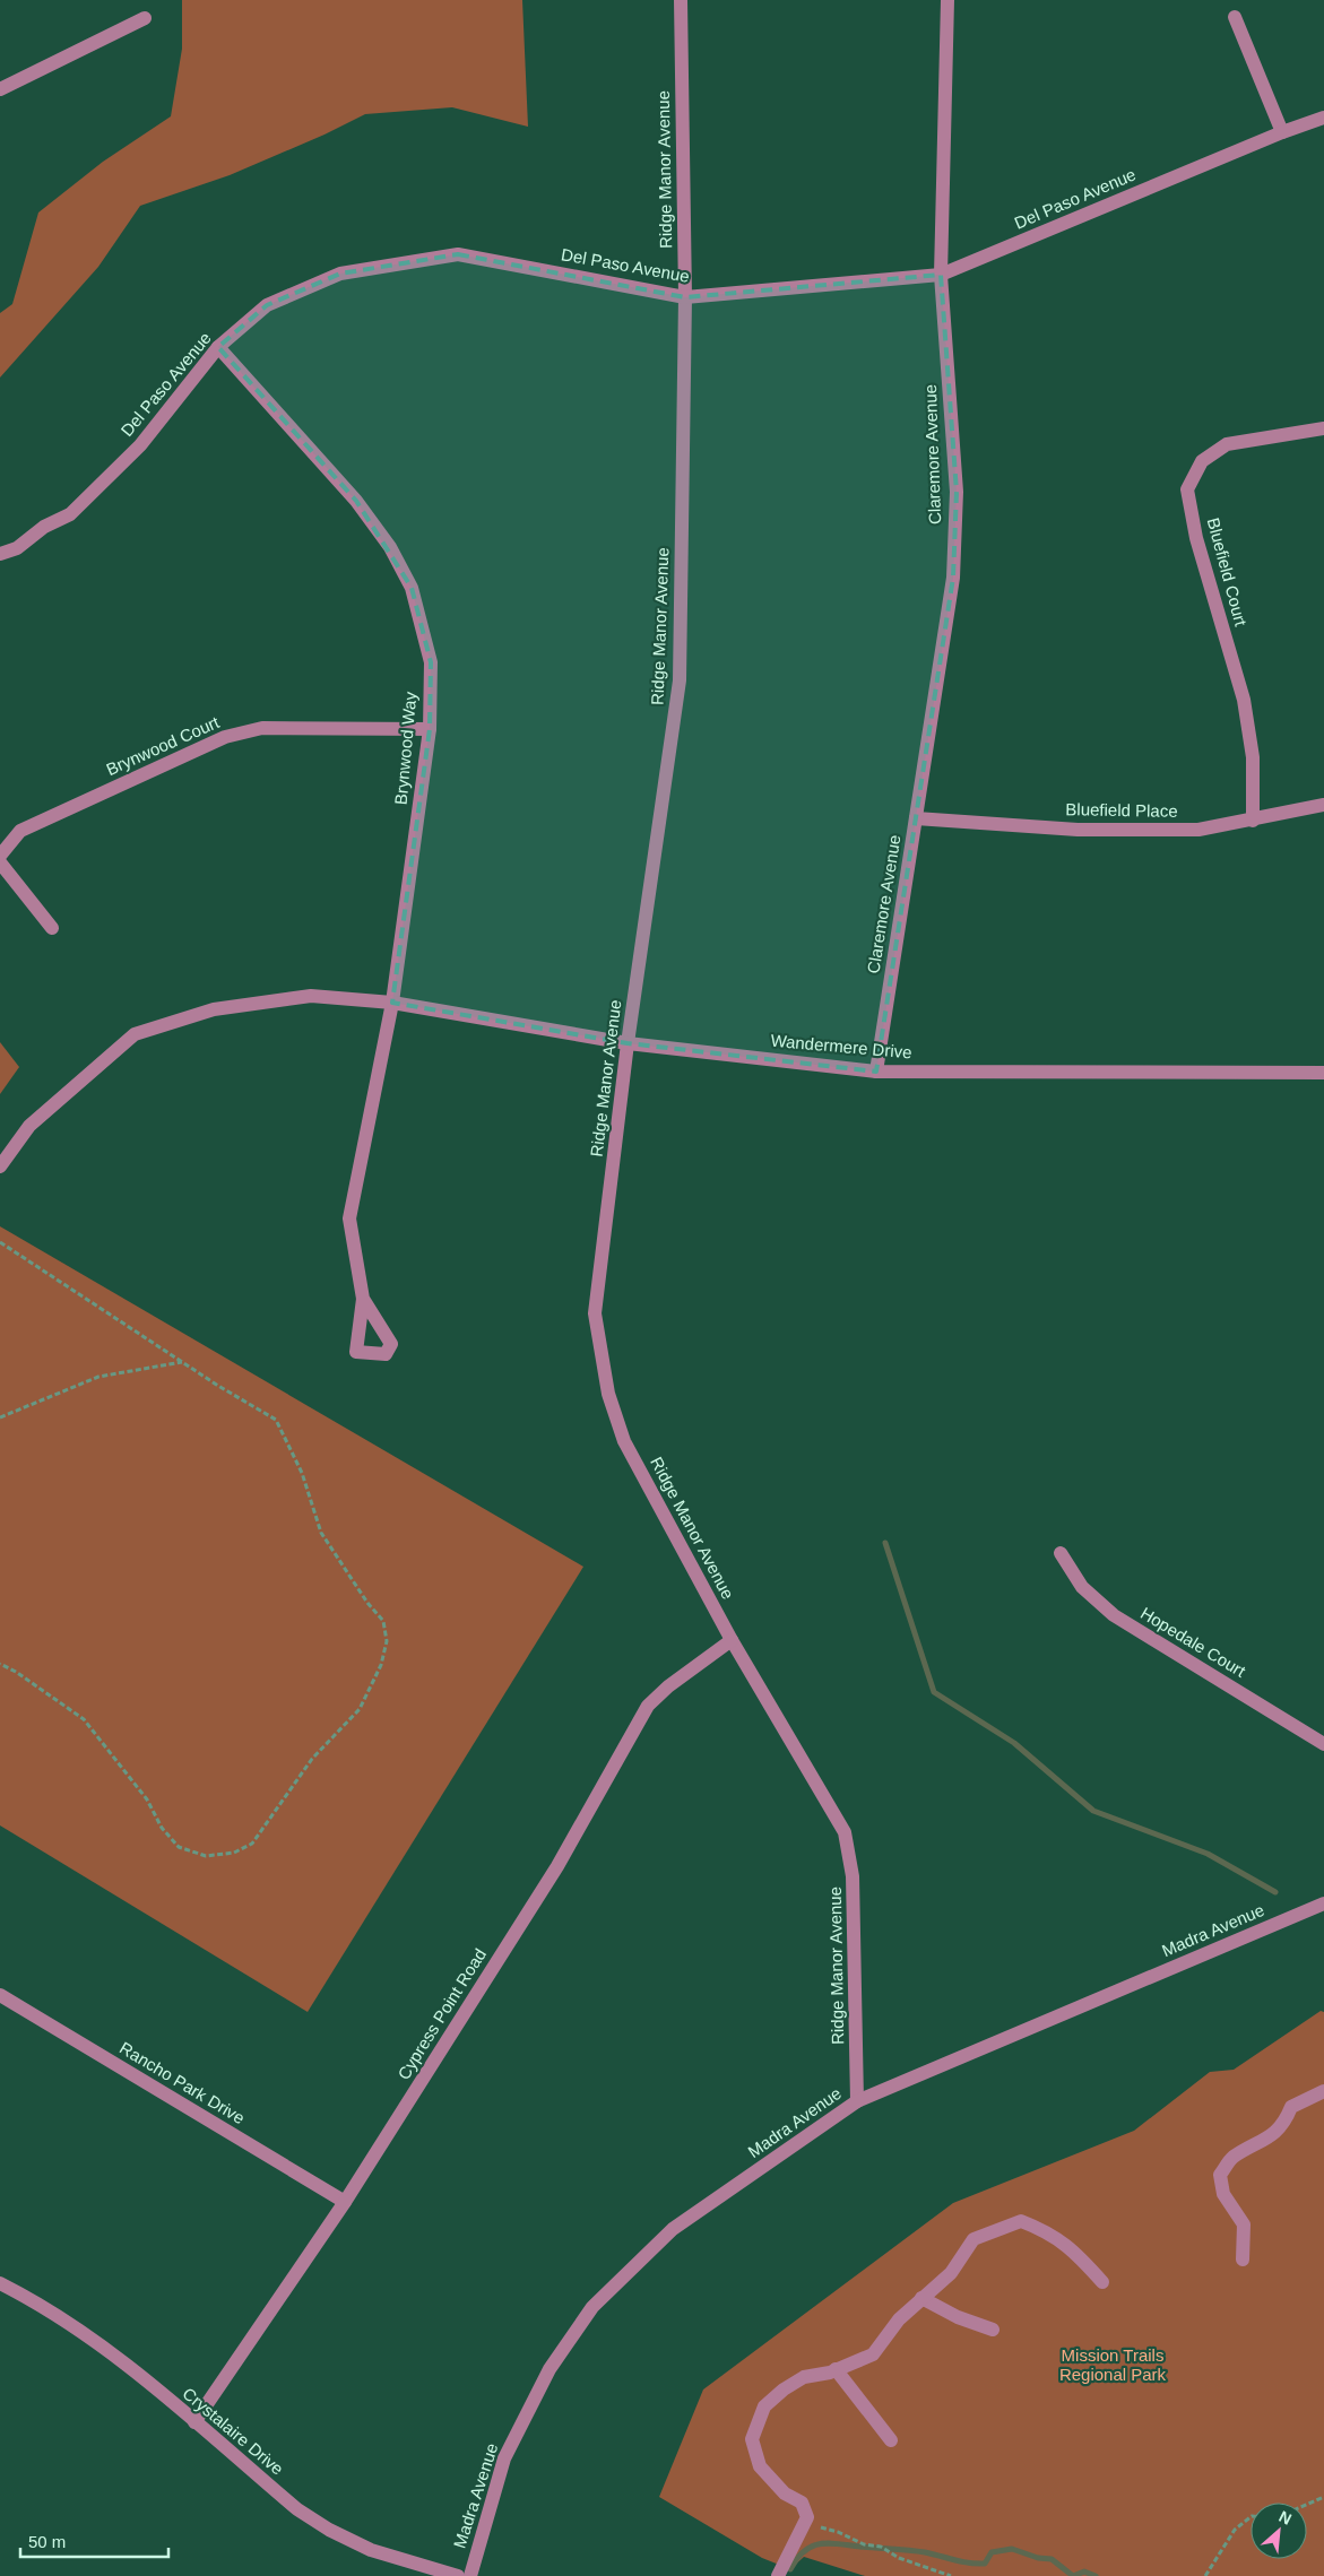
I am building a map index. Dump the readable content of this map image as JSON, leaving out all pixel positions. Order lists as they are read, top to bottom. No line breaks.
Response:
{"streets":{"street":["Ridge Manor Avenue","Del Paso Avenue","Claremore Avenue","Bluefield Court","Brynwood Court","Brynwood Way","Bluefield Place","Wandermere Drive","Hopedale Court","Madra Avenue","Cypress Point Road","Rancho Park Drive","Crystalaire Drive"]},"crossings":[["Ridge Manor Avenue","Del Paso Avenue"],["Ridge Manor Avenue","Wandermere Drive"],["Ridge Manor Avenue","Madra Avenue"],["Ridge Manor Avenue","Cypress Point Road"],["Del Paso Avenue","Claremore Avenue"],["Del Paso Avenue","Brynwood Way"],["Claremore Avenue","Bluefield Place"],["Claremore Avenue","Wandermere Drive"],["Bluefield Court","Bluefield Place"],["Brynwood Court","Brynwood Way"],["Brynwood Way","Wandermere Drive"],["Cypress Point Road","Rancho Park Drive"],["Cypress Point Road","Crystalaire Drive"]],"parks":["Mission Trails Regional Park"],"scale_bar":"50 m","north":"top right"}
